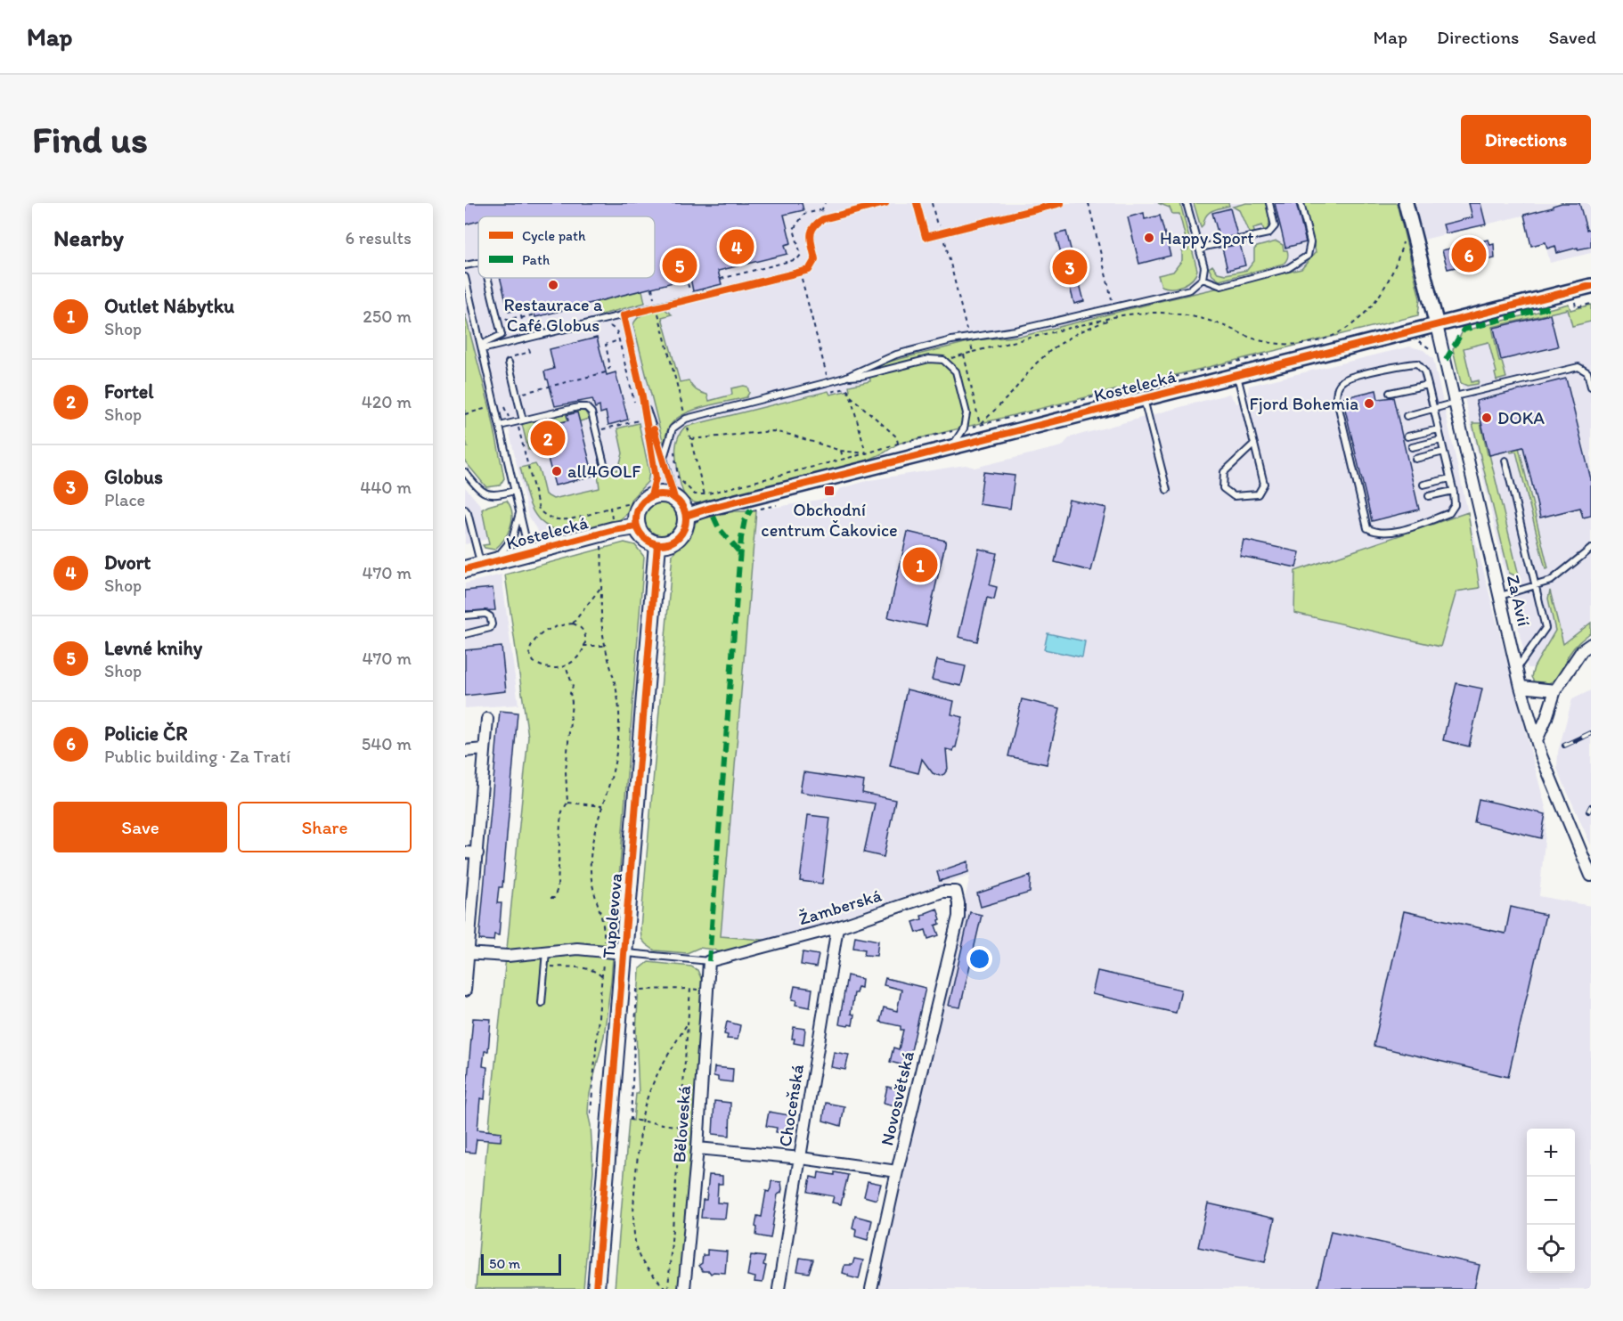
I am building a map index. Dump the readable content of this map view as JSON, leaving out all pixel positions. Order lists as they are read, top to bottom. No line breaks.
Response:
{"streets":{"main road":["Kostelecká","Tupolevova"],"street":["Za Avií","Žamberská","Novosvětská","Choceňská","Běloveská"]},"crossings":[["Kostelecká","Za Avií"],["Kostelecká","Tupolevova"],["Žamberská","Novosvětská"],["Žamberská","Choceňská"],["Žamberská","Běloveská"]],"places":{"other":["Happy Sport","Restaurace a Café Globus","Fjord Bohemia","DOKA","all4GOLF"],"transit":["Obchodní centrum Čakovice"]},"legend":["Cycle path","Path"],"scale_bar":"50 m","page":{"header":"Map","nav":["Map","Directions","Saved"],"buttons":["Directions",["Save","Share"]],"title":"Find us","heading":["Nearby","6 results"],"pins":["4","6","5","3","2","1"],"list":[{"mark":"1","name":"Outlet Nábytku","note":"Shop","value":"250 m"},{"mark":"2","name":"Fortel","note":"Shop","value":"420 m"},{"mark":"3","name":"Globus","note":"Place","value":"440 m"},{"mark":"4","name":"Dvort","note":"Shop","value":"470 m"},{"mark":"5","name":"Levné knihy","note":"Shop","value":"470 m"},{"mark":"6","name":"Policie ČR","note":"Public building · Za Tratí","value":"540 m"}],"map_buttons":["+","−"],"scale":"50 m"}}
